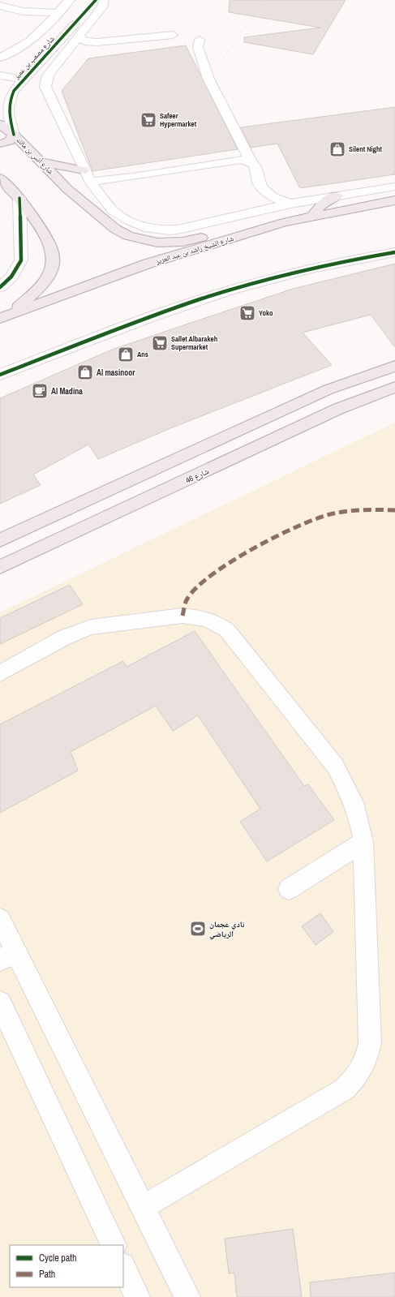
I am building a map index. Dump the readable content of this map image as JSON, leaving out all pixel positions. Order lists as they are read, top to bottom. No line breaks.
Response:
{"streets":{"main road":["شارع أنس بن مالك","شارع الشيخ راشد بن عبد العزيز","شارع 46"],"street":["شارع مصعب بن عمير"]},"crossings":[["شارع مصعب بن عمير","شارع أنس بن مالك"],["شارع أنس بن مالك","شارع الشيخ راشد بن عبد العزيز"]],"places":{"supermarket":["Safeer Hypermarket","Yoko","Sallet Albarakeh Supermarket"],"shop":["Silent Night","Ans","Al masinoor"],"cafe":["Al Madina"],"sports":["نادي عجمان الرياضي"]},"legend":["Cycle path","Path"]}
